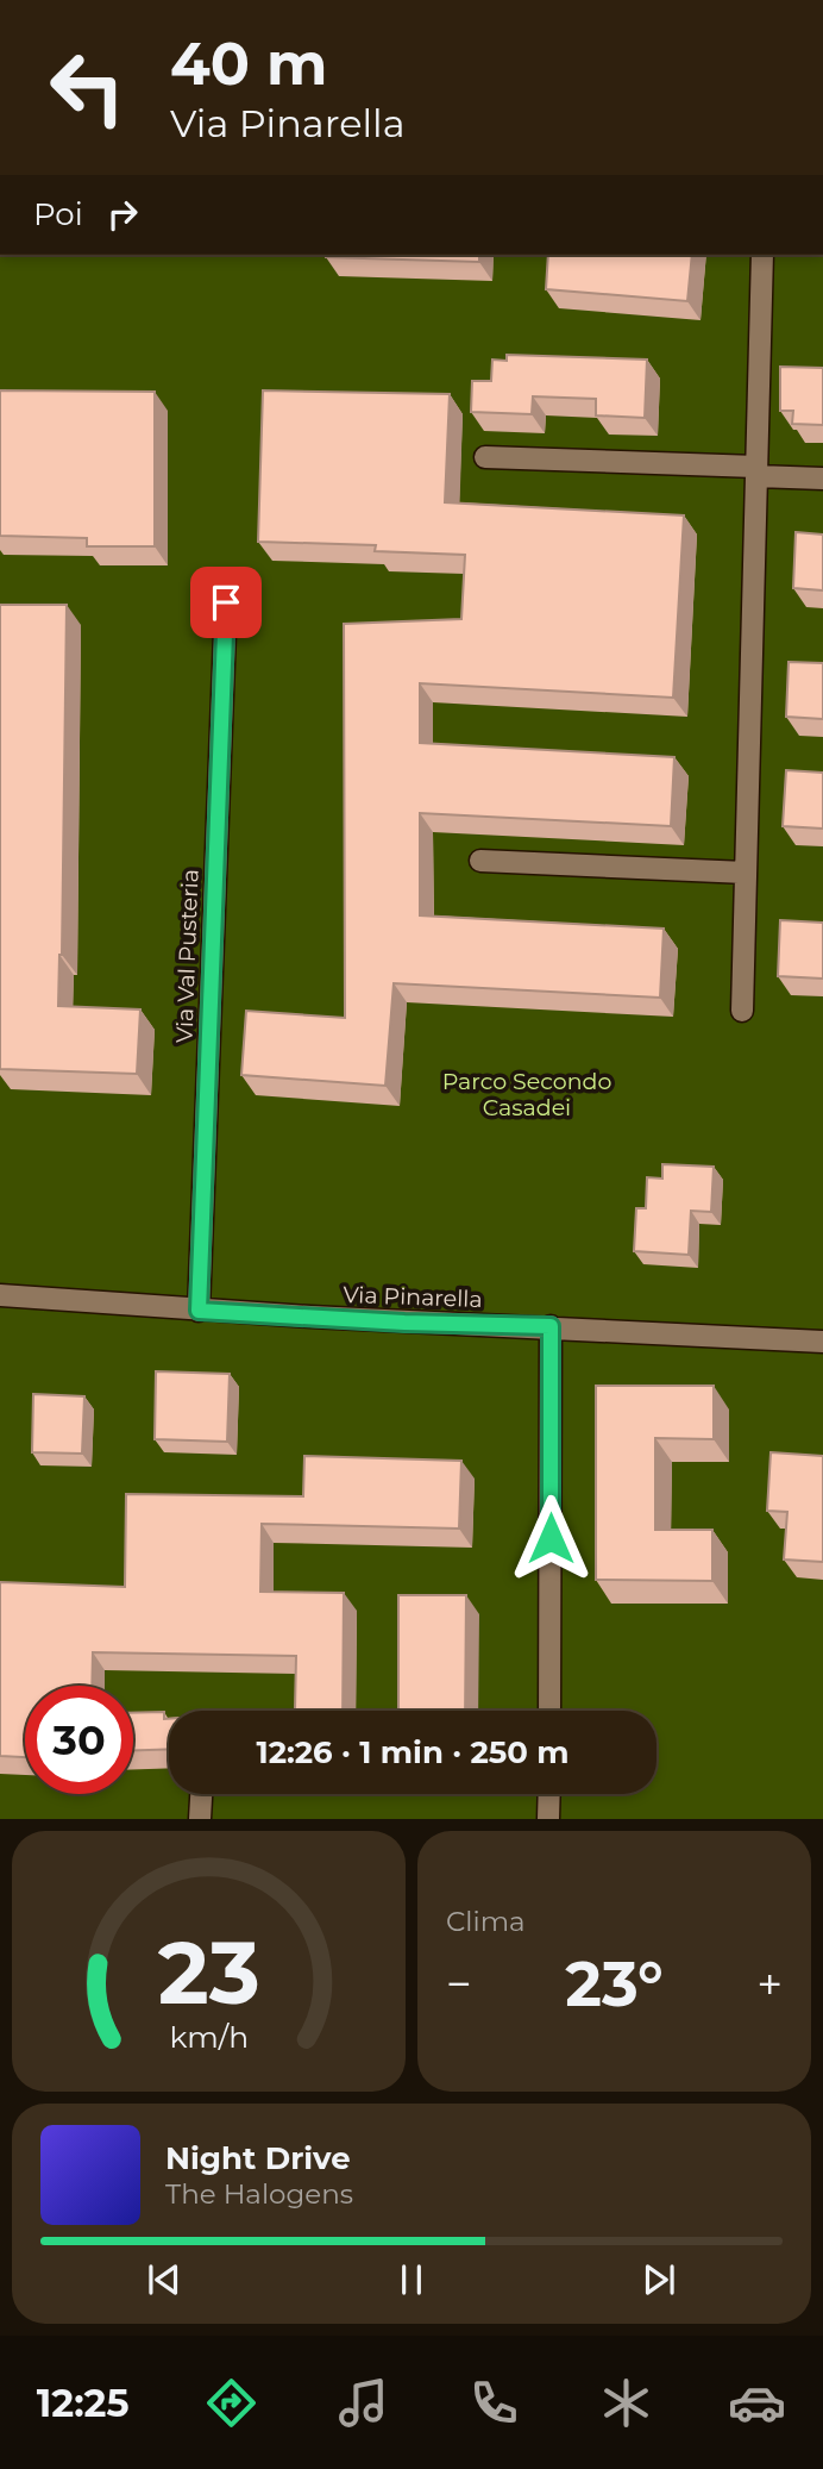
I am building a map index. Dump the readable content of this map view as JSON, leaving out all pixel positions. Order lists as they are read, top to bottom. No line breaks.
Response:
{"streets":{"street":["Via Val Pusteria","Via Pinarella"]},"crossings":[["Via Val Pusteria","Via Pinarella"]],"parks":["Parco Secondo Casadei"],"page":{"turn":["40 m","Via Pinarella"],"then":"Poi","limit":"30","trip":"12:26 · 1 min · 250 m","tile":"Clima","heat":["−","23°","+"],"song":["Night Drive","The Halogens"],"tabs":"12:25","gauge":["23","km/h"]}}
